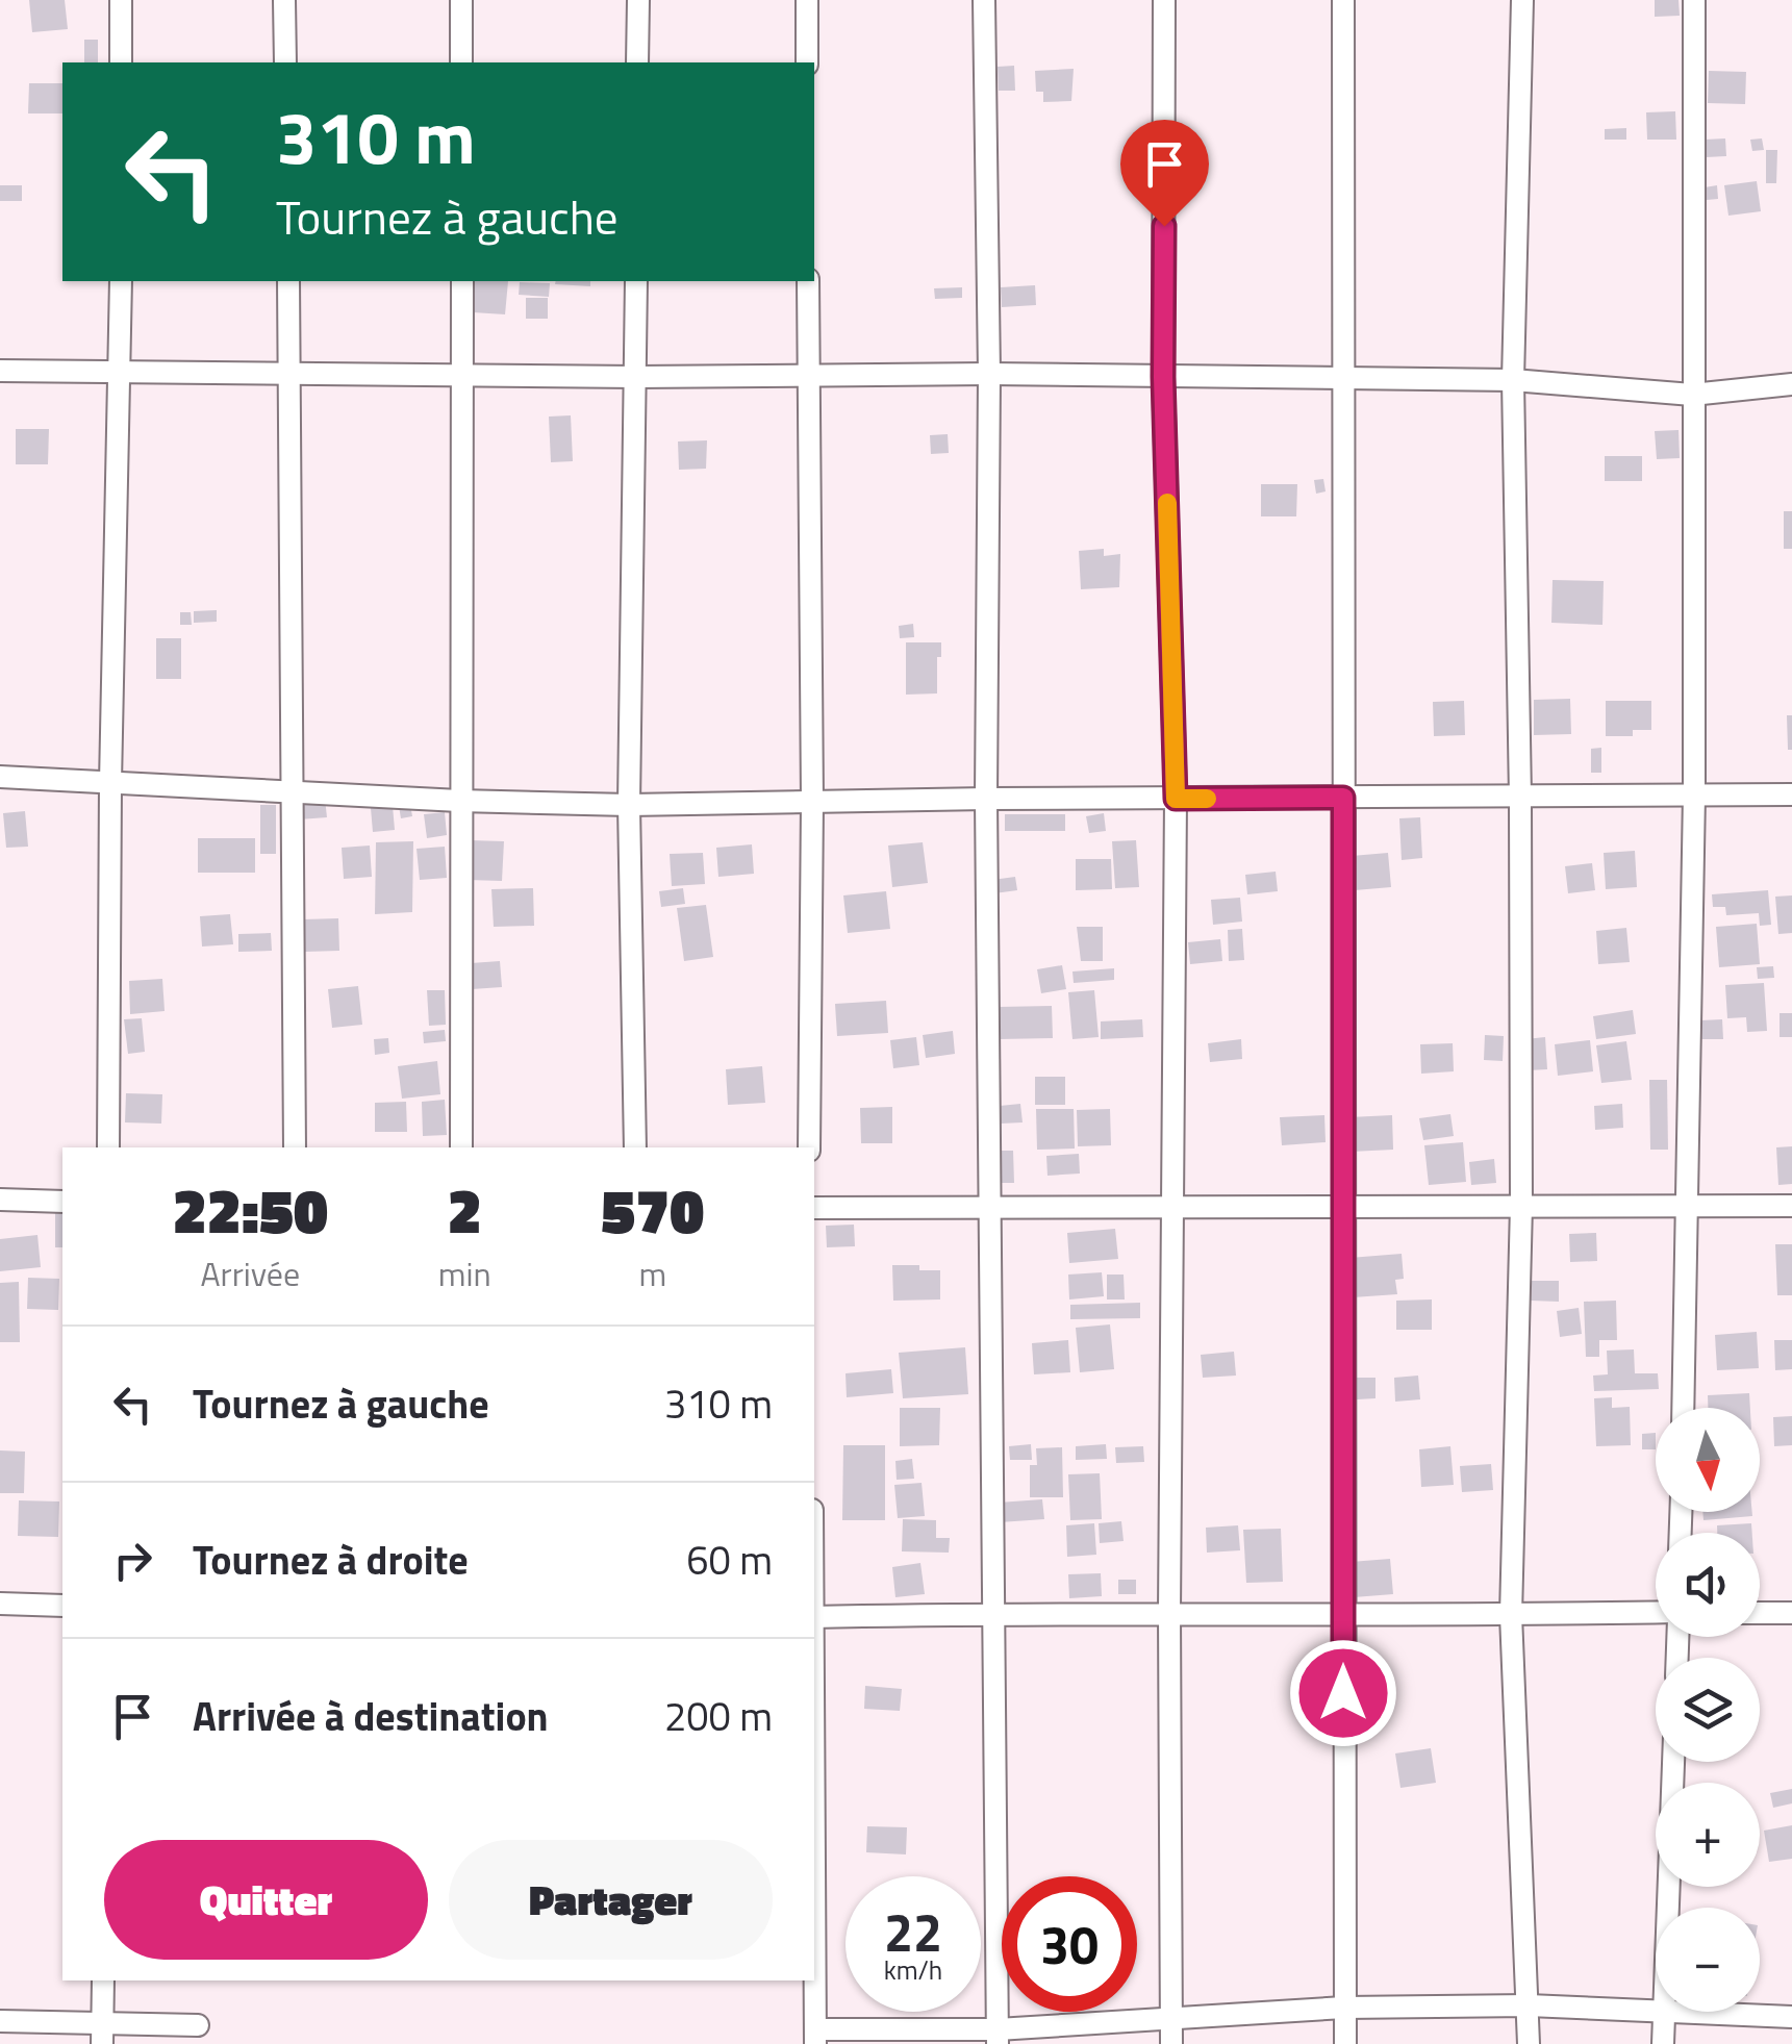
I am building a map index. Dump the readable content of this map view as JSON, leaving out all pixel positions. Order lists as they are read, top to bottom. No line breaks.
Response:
{"north":"bottom","page":{"turn":["310 m","Tournez à gauche"],"eta":["22:50","Arrivée","2","min","570","m"],"list":[{"name":"Tournez à gauche","value":"310 m"},{"name":"Tournez à droite","value":"60 m"},{"name":"Arrivée à destination","value":"200 m"}],"map_buttons":["+","−"],"buttons":["Quitter","Partager"],"speed":"22 km/h","limit":"30"}}
